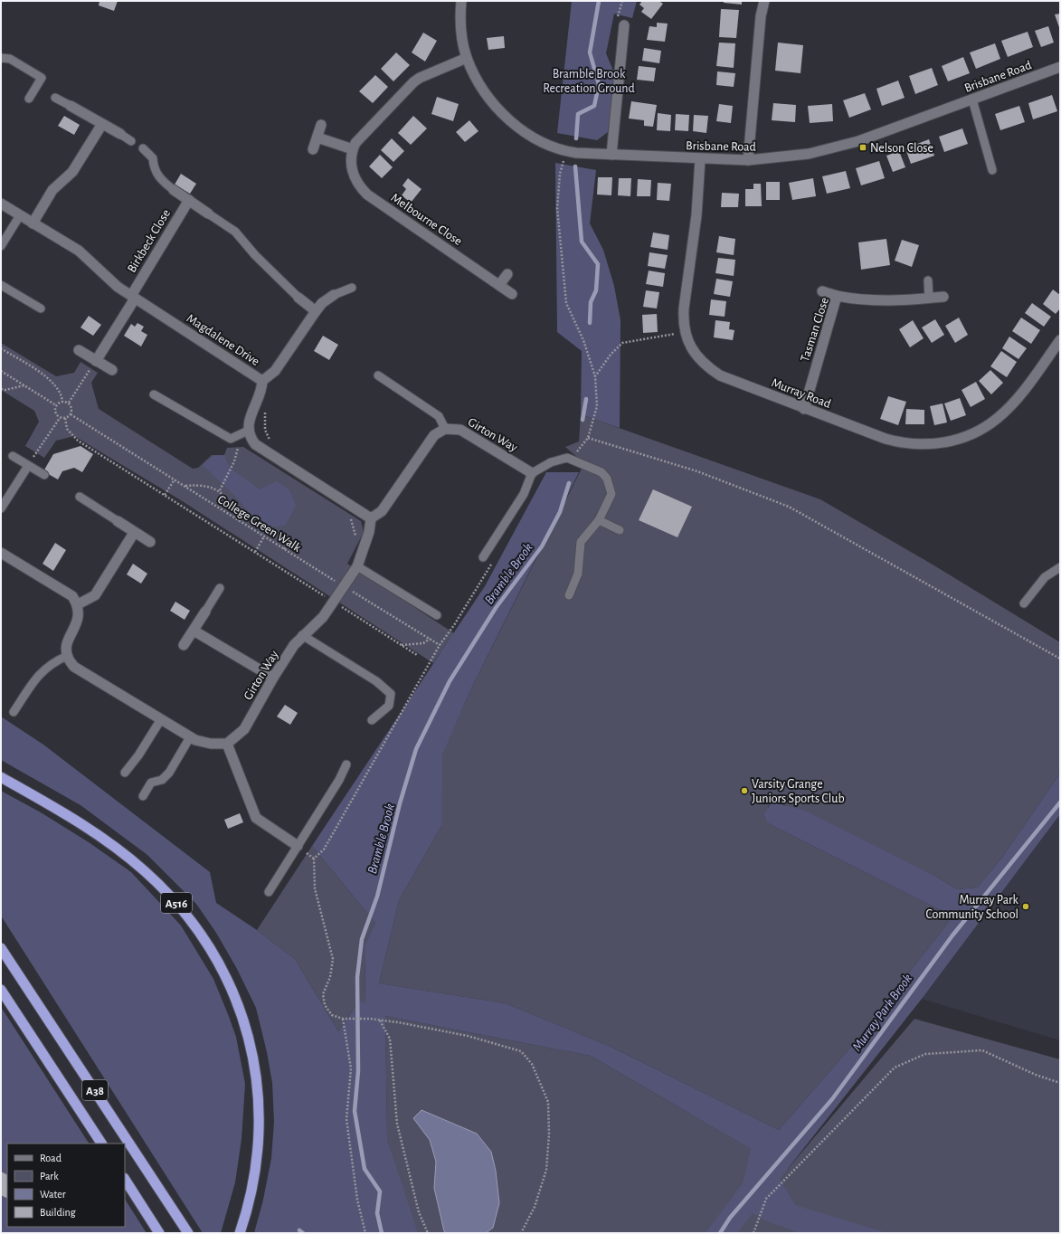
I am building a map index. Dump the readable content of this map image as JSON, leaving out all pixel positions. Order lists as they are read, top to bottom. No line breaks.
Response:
{"streets":{"highway":["A516","A38"],"street":["Brisbane Road","Melbourne Close","Birkbeck Close","Tasman Close","Magdalene Drive","Murray Road","Girton Way"],"path":["College Green Walk"]},"crossings":[["Brisbane Road","Murray Road"],["Birkbeck Close","Magdalene Drive"],["Tasman Close","Murray Road"],["Girton Way","College Green Walk"]],"water":["Bramble Brook","Murray Park Brook"],"parks":["Bramble Brook Recreation Ground"],"places":{"transit":["Nelson Close"],"other":["Varsity Grange Juniors Sports Club","Murray Park Community School"]},"legend":["Road","Park","Water","Building"]}
